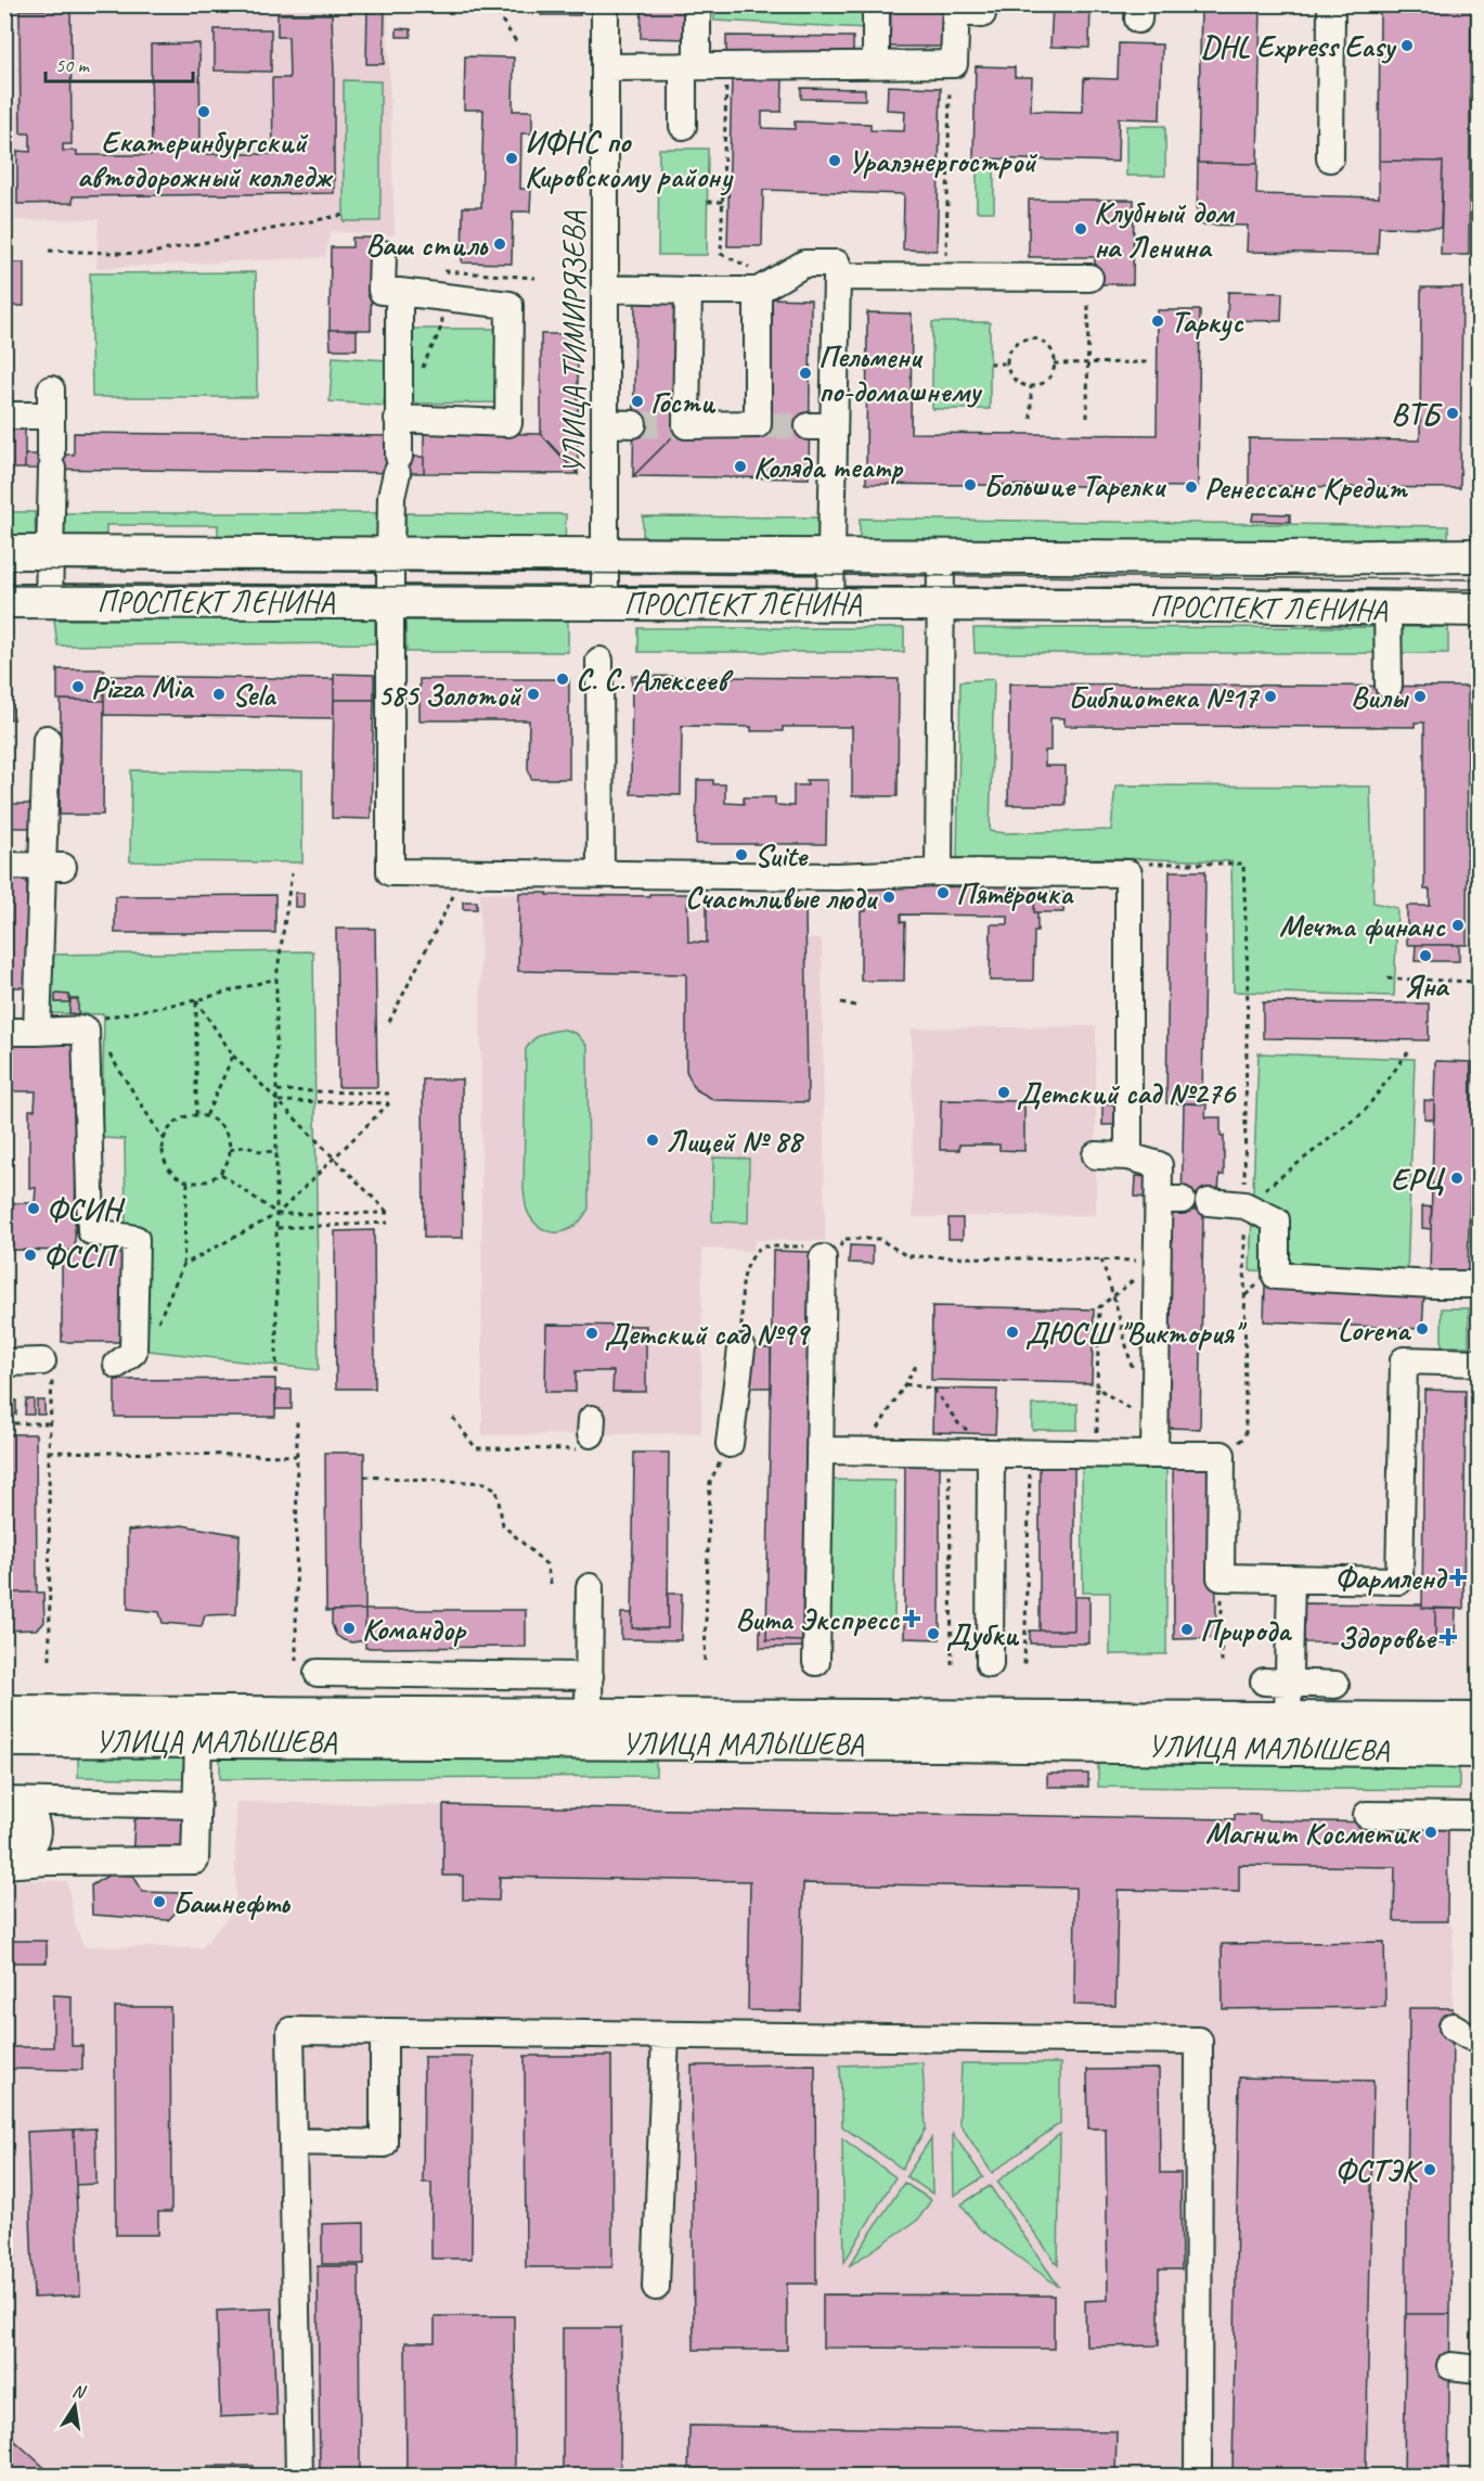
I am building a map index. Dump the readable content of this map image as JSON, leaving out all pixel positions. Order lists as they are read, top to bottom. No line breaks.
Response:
{"streets":{"main road":["ПРОСПЕКТ ЛЕНИНА","УЛИЦА МАЛЫШЕВА"],"street":["УЛИЦА ТИМИРЯЗЕВА"]},"crossings":[["УЛИЦА ТИМИРЯЗЕВА","ПРОСПЕКТ ЛЕНИНА"]],"places":{"other":["DHL Express Easy","Екатеринбургский автодорожный колледж","ИФНС по Кировскому району","Уралэнергострой","Клубный дом на Ленина","Ваш стиль","Таркус","Пельмени по-домашнему","Гости","ВТБ","Коляда театр","Большие Тарелки","Ренессанс Кредит","С. С. Алексеев","Pizza Mia","Sela","585 Золотой","Библиотека №17","Вилы","Suite","Пятёрочка","Счастливые люди","Мечта финанс","Яна","Детский сад №276","Лицей № 88","ЕРЦ","ФСИН","ФССП","Lorena","ДЮСШ \"Виктория\"","Детский сад №99","Командор","Природа","Дубки","Магнит Косметик","Башнефть","ФСТЭК"],"health":["Фармленд","Вита Экспресс","Здоровье"]},"scale_bar":"50 m","north":"top"}
